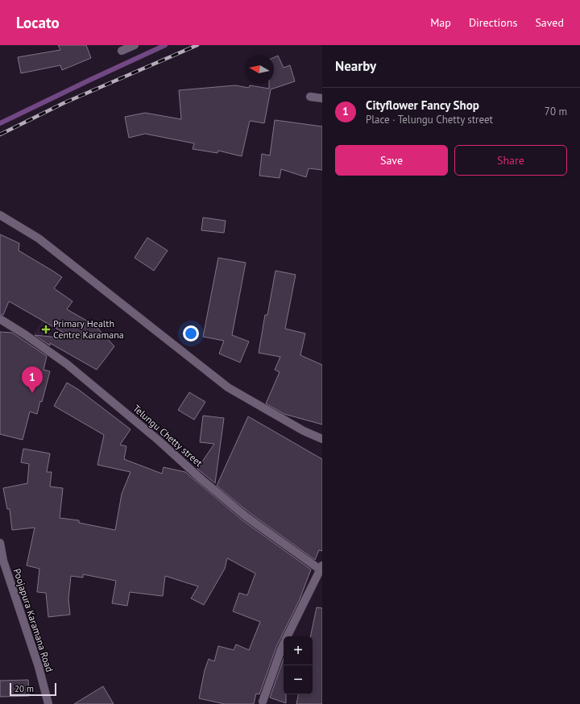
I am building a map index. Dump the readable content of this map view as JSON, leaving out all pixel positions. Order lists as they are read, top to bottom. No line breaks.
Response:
{"streets":{"street":["Telungu Chetty street","Poojapura Karamana Road"]},"places":{"health":["Primary Health Centre Karamana"]},"scale_bar":"20 m","north":"left","page":{"header":"Locato","nav":["Map","Directions","Saved"],"heading":"Nearby","list":[{"mark":"1","name":"Cityflower Fancy Shop","note":"Place · Telungu Chetty street","value":"70 m"}],"buttons":["Save","Share"],"pins":"1","map_buttons":["+","−"],"scale":"20 m"}}
